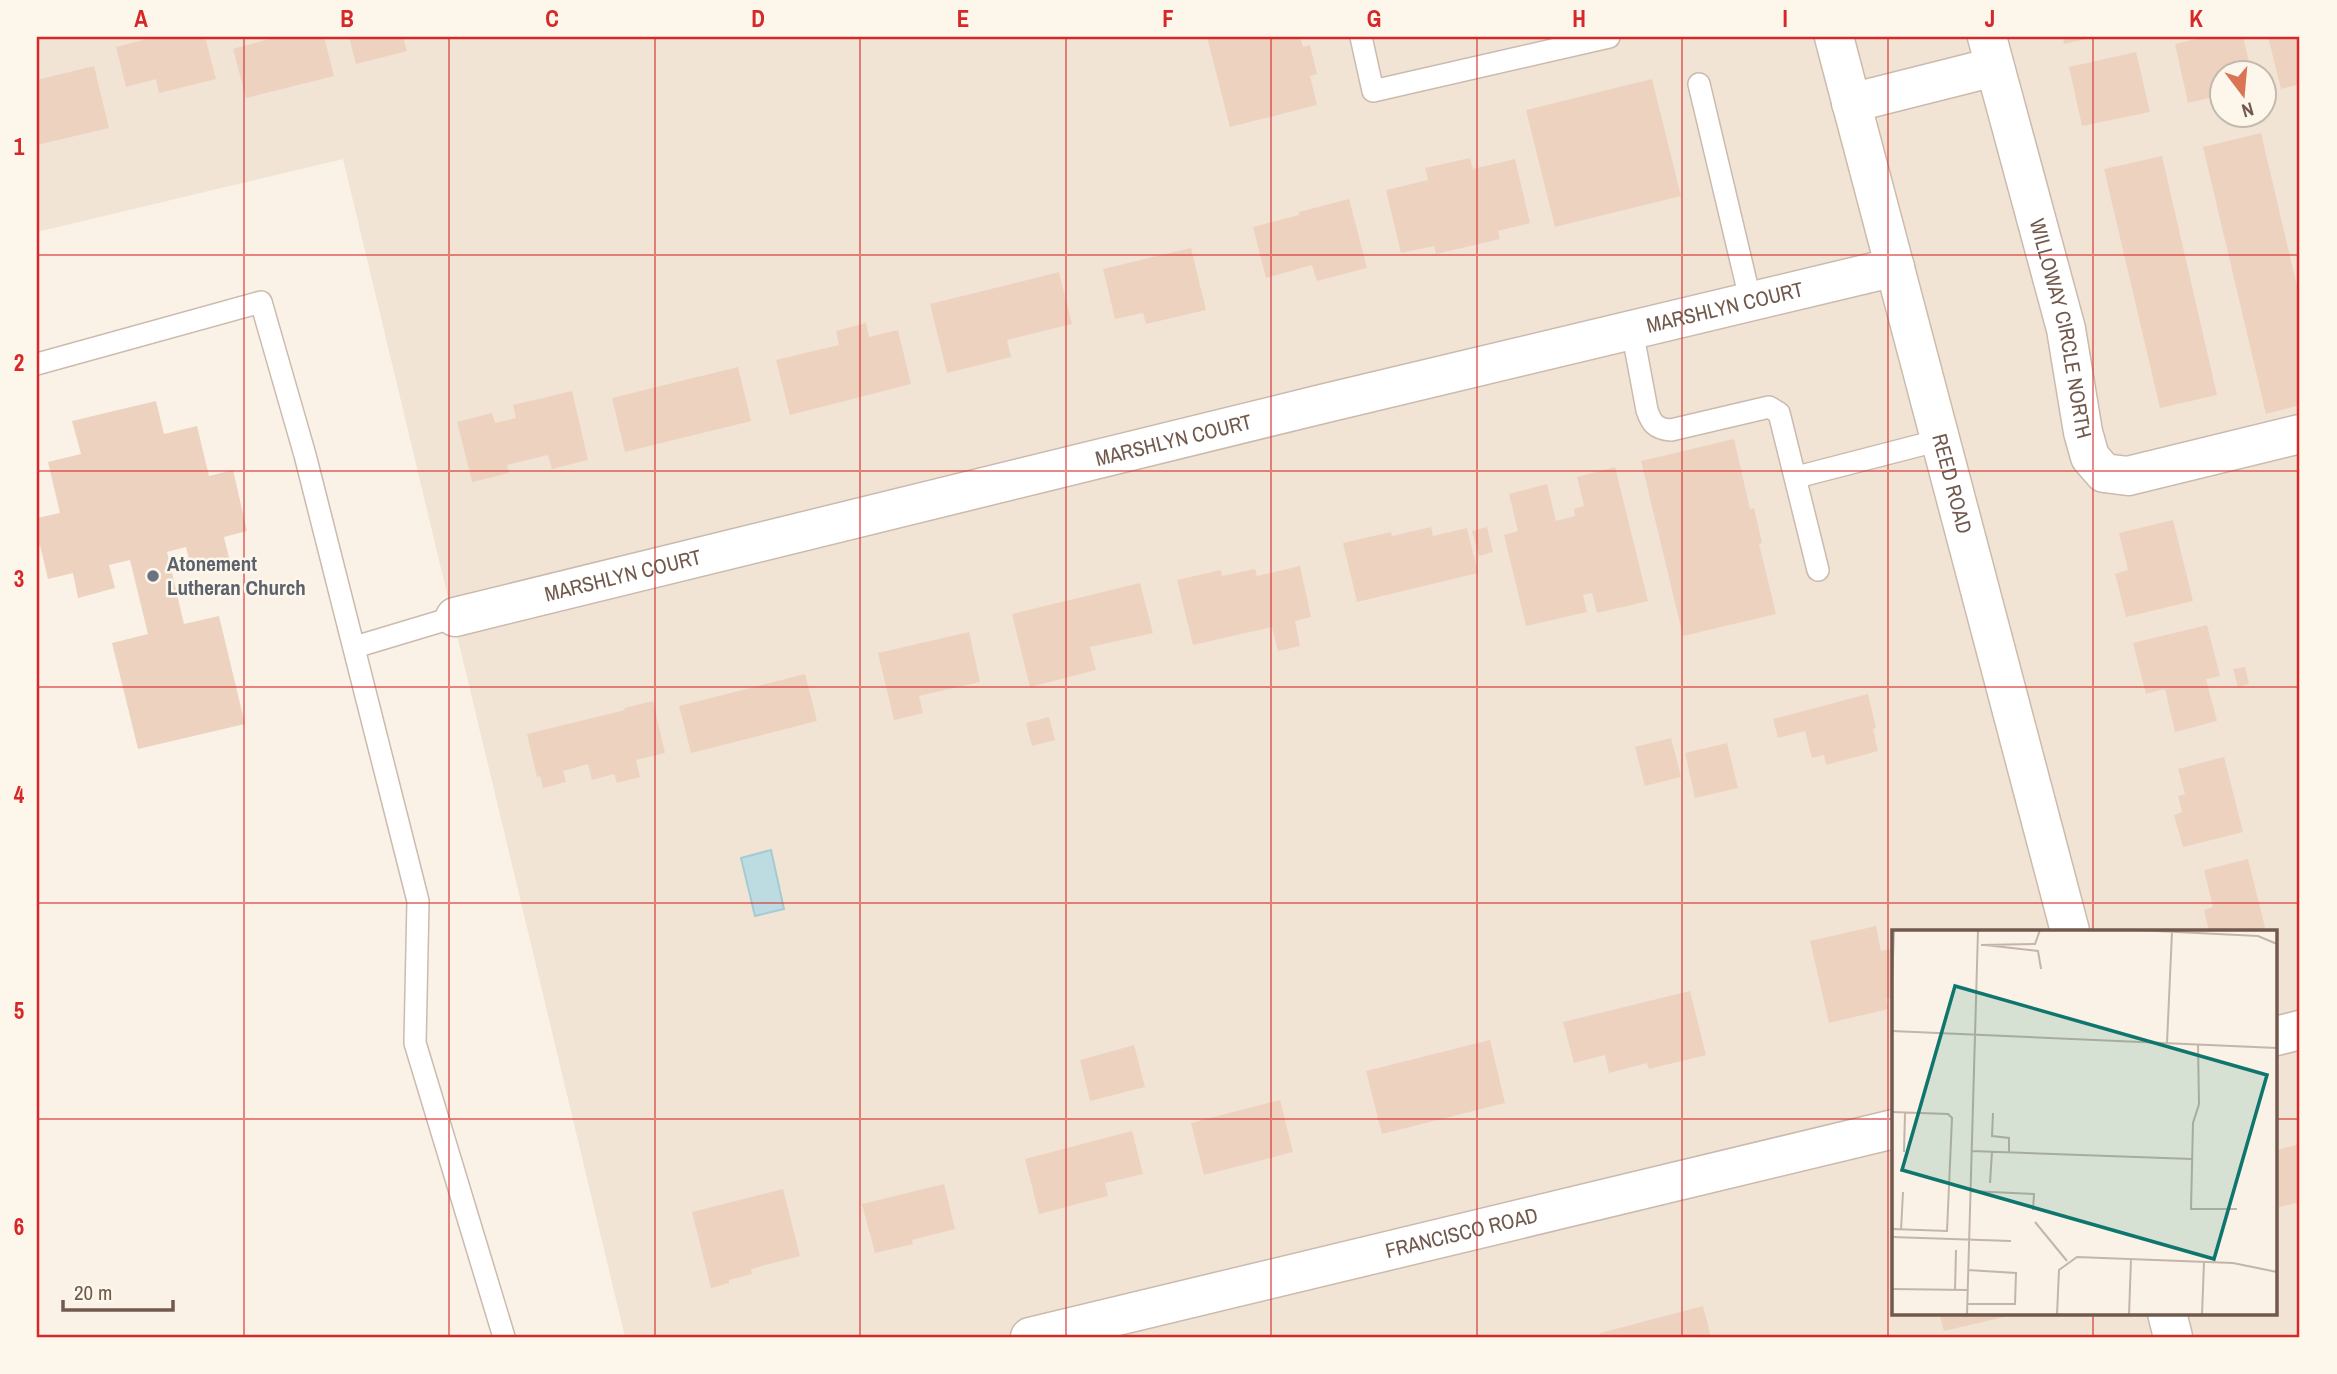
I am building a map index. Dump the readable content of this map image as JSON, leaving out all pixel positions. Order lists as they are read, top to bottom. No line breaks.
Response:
{"streets":{"street":["MARSHLYN COURT","WILLOWAY CIRCLE NORTH","REED ROAD","FRANCISCO ROAD"]},"crossings":[["MARSHLYN COURT","REED ROAD"]],"places":["Atonement Lutheran Church"],"scale_bar":"20 m","north":"bottom","grid":{"columns":["A","B","C","D","E","F","G","H","I","J","K"],"rows":["1","2","3","4","5","6"]}}
